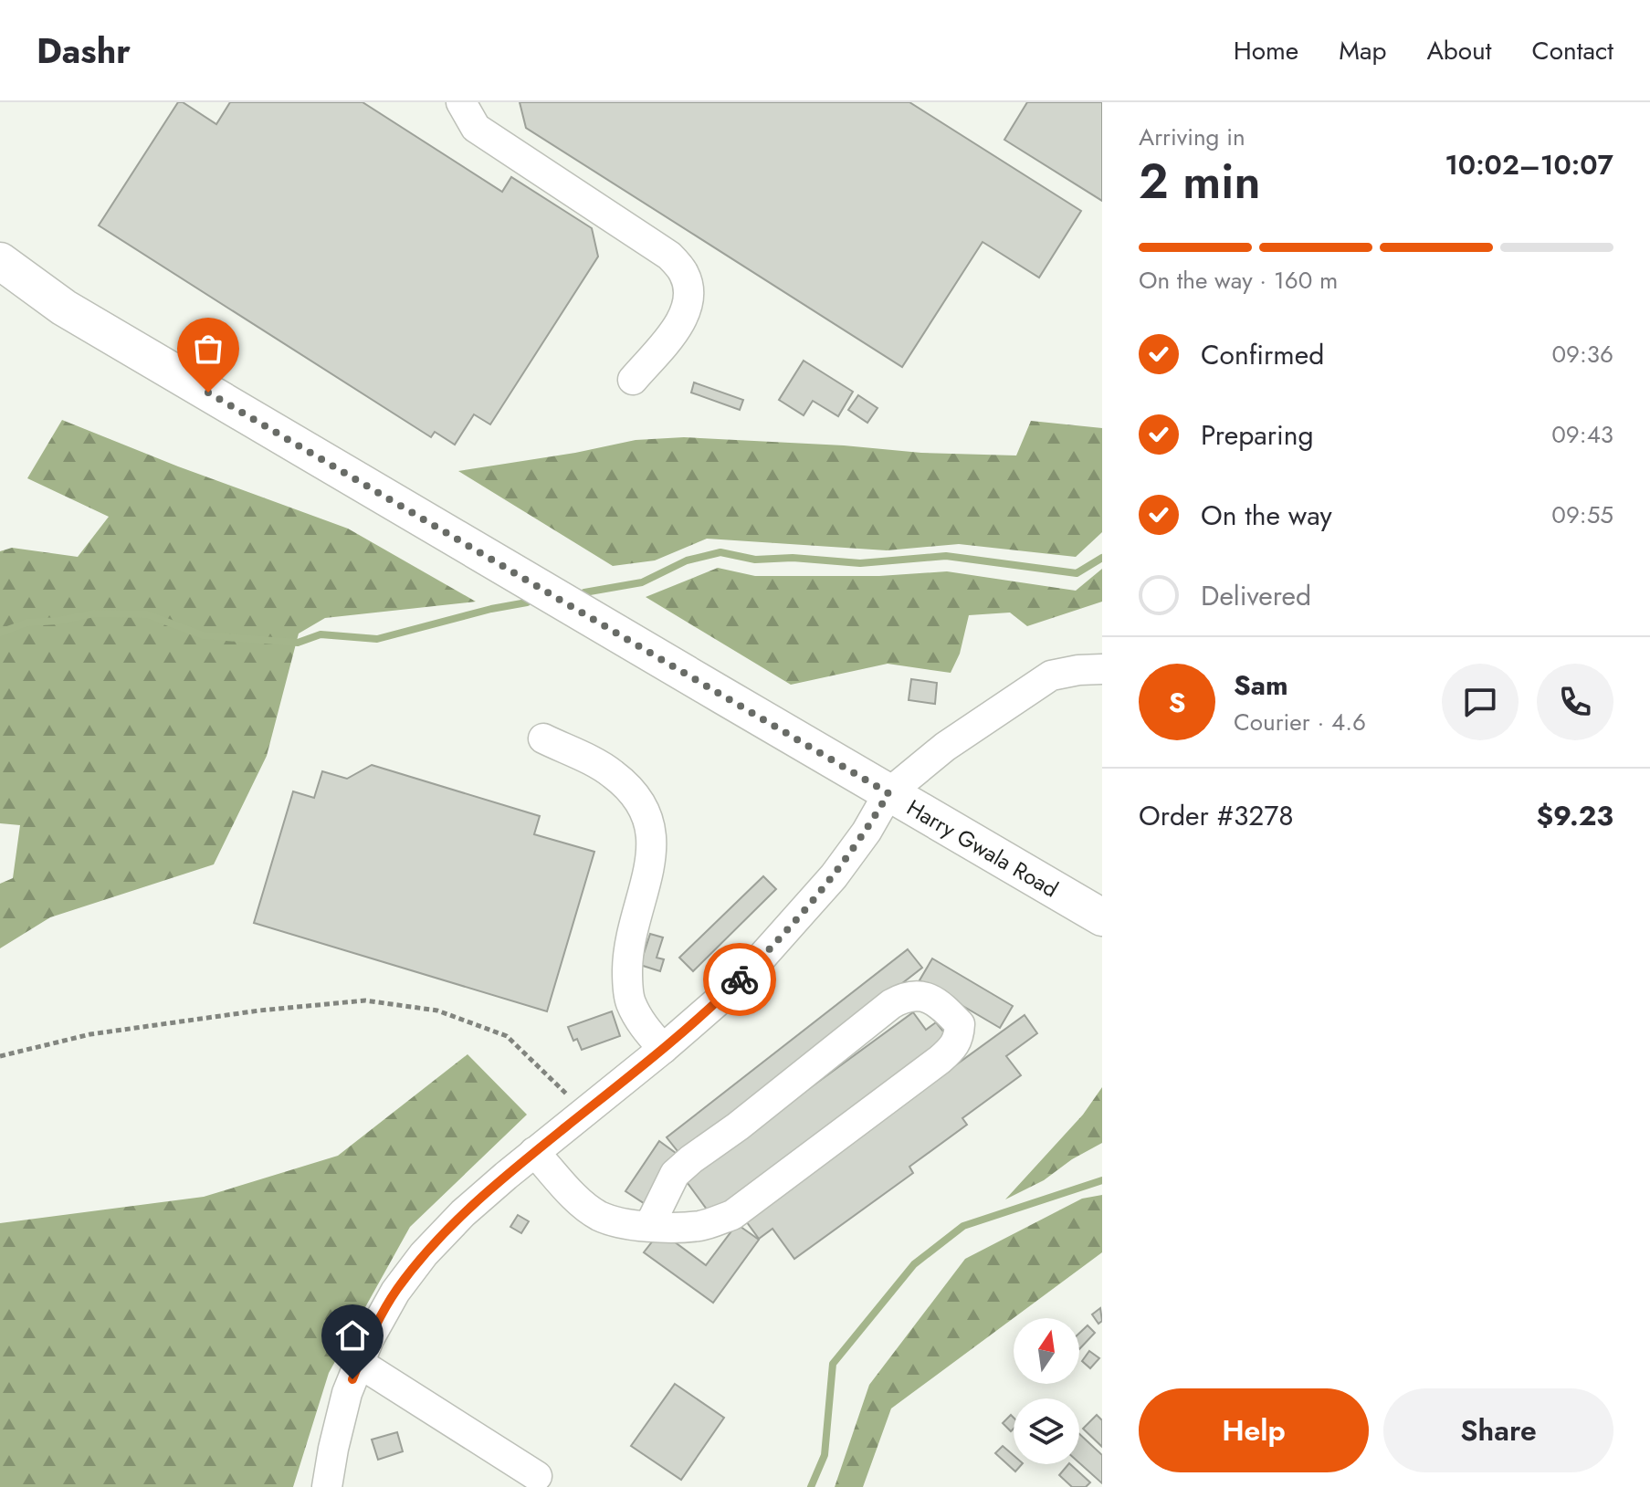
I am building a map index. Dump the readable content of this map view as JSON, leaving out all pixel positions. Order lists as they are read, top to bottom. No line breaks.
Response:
{"streets":{"main road":["Harry Gwala Road"]},"north":"top","page":{"header":"Dashr","nav":["Home","Map","About","Contact"],"heading":["2 min","Arriving in","10:02–10:07"],"panel":["Sam","Courier · 4.6","Order #3278","$9.23"],"bar":"On the way · 160 m","list":[["Confirmed","09:36"],["Preparing","09:43"],["On the way","09:55"],"Delivered"],"round":"S","buttons":["Help","Share"]}}
